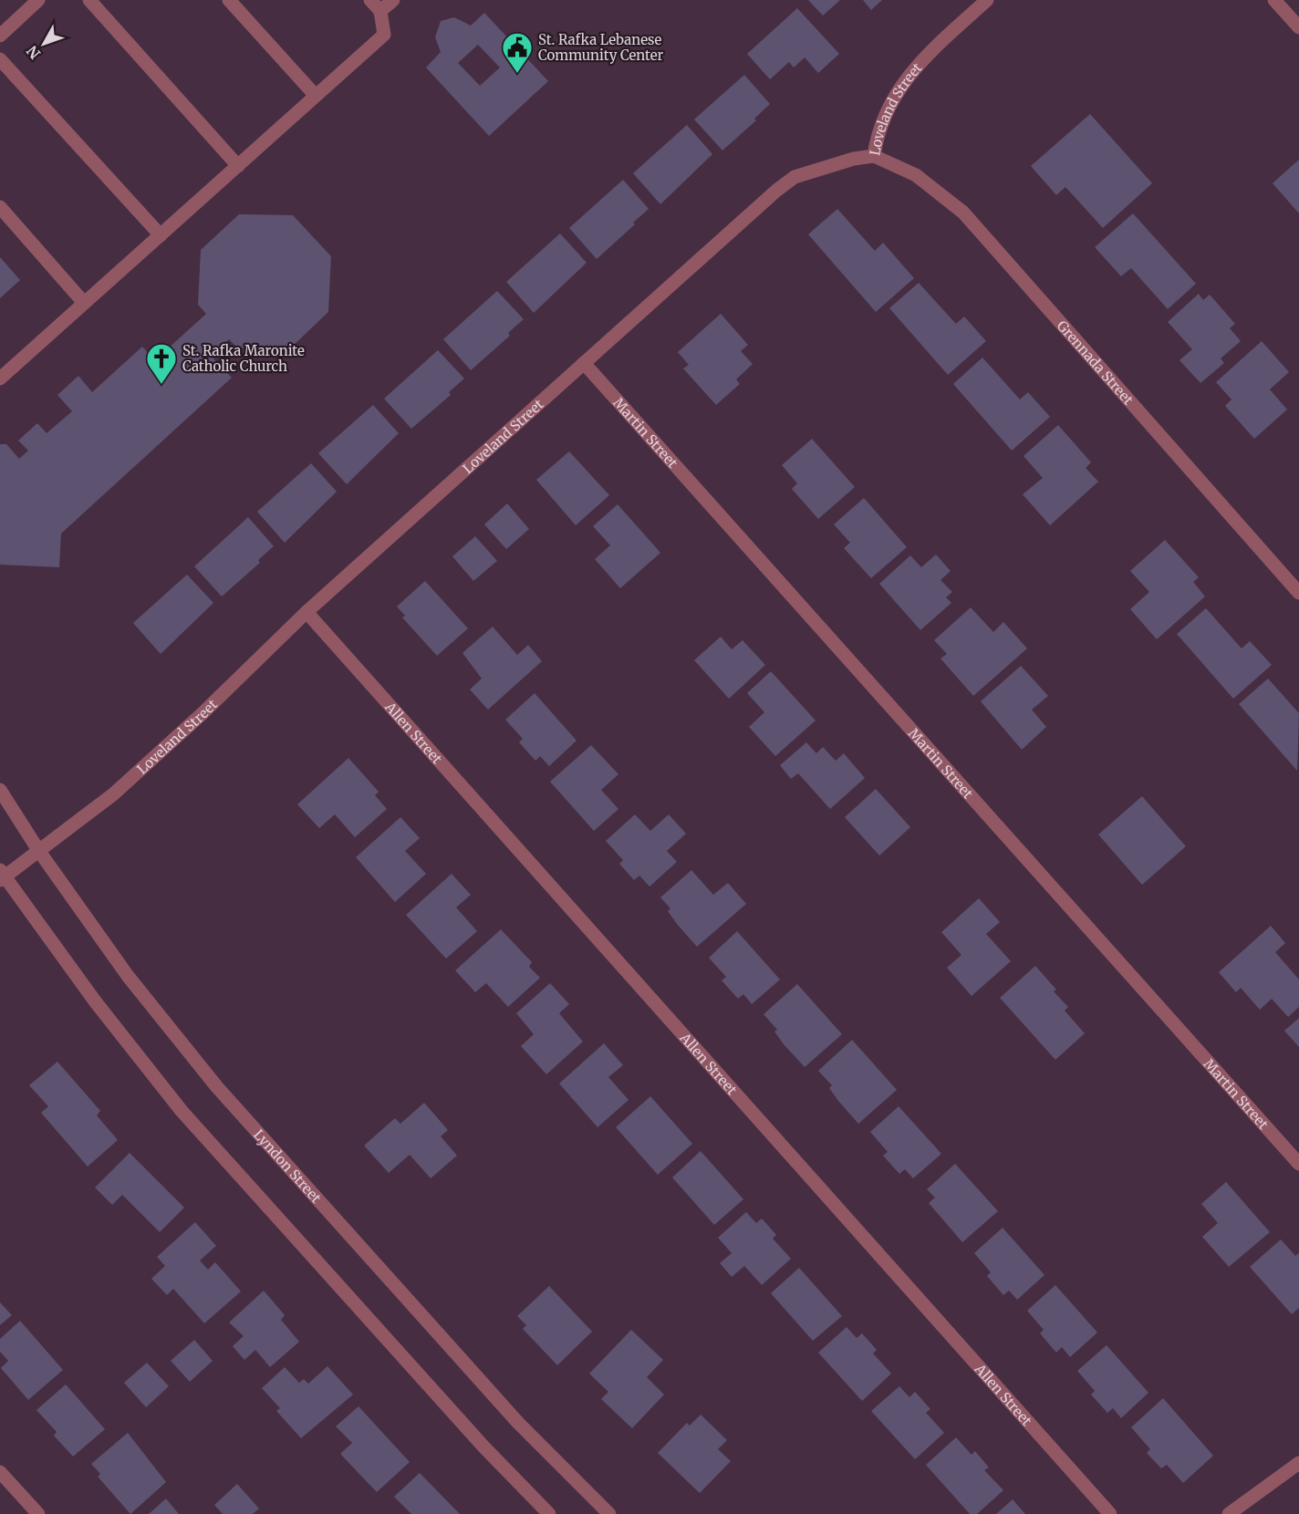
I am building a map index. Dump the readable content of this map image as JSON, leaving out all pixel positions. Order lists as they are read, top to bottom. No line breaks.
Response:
{"streets":{"street":["Loveland Street","Grennada Street","Martin Street","Allen Street","Lyndon Street"]},"crossings":[["Loveland Street","Grennada Street"],["Loveland Street","Martin Street"],["Loveland Street","Allen Street"],["Loveland Street","Lyndon Street"]],"places":{"public building":["St. Rafka Lebanese Community Center"],"church":["St. Rafka Maronite Catholic Church"]},"north":"bottom left"}
